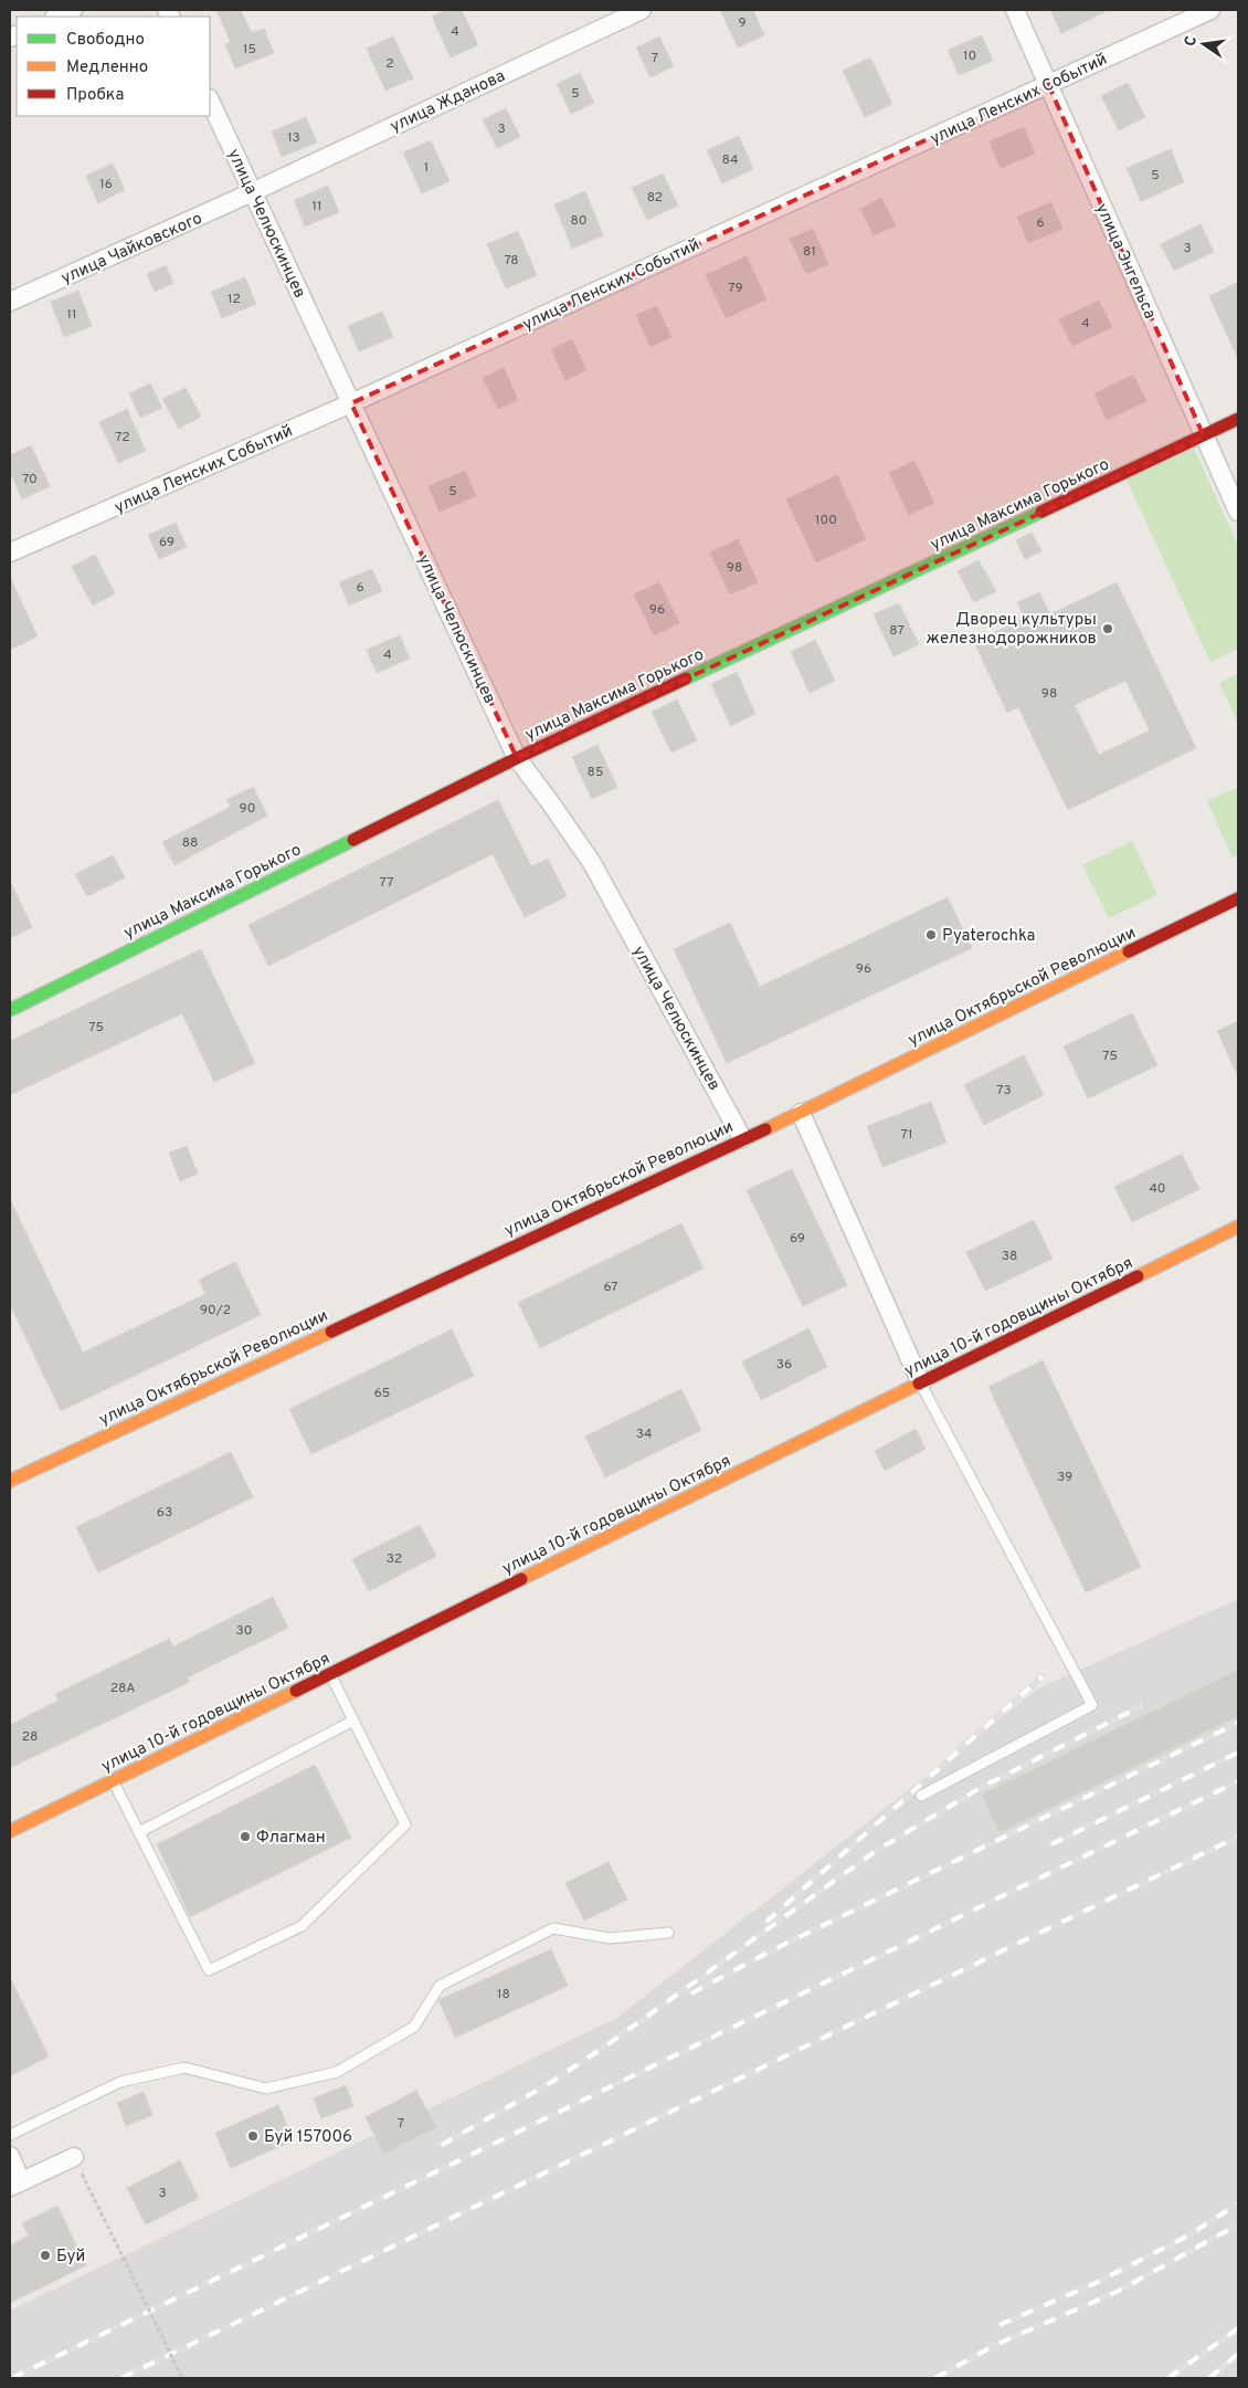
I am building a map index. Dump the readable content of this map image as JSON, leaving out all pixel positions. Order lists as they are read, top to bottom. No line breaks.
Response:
{"streets":{"street":["улица Ленских Событий","улица Жданова","улица Челюскинцев","улица Чайковского","улица Энгельса","улица Максима Горького","улица Октябрьской Революции","улица 10-й годовщины Октября"]},"crossings":[["улица Ленских Событий","улица Челюскинцев"],["улица Ленских Событий","улица Энгельса"],["улица Жданова","улица Челюскинцев"],["улица Жданова","улица Чайковского"],["улица Челюскинцев","улица Чайковского"],["улица Челюскинцев","улица Максима Горького"],["улица Челюскинцев","улица Октябрьской Революции"],["улица Энгельса","улица Максима Горького"]],"places":["Дворец культуры железнодорожников","Pyaterochka","Флагман","Буй 157006","Буй"],"house_numbers":["9","4","15","10","7","2","5","3","13","84","1","5","16","82","11","80","6","3","81","78","79","12","11","4","72","70","5","100","69","98","6","96","87","4","98","85","90","88","77","96","75","75","73","71","40","69","38","67","90/2","36","65","34","39","63","32","30","28А","28","18","7","3"],"legend":["Свободно","Медленно","Пробка"],"north":"left"}
